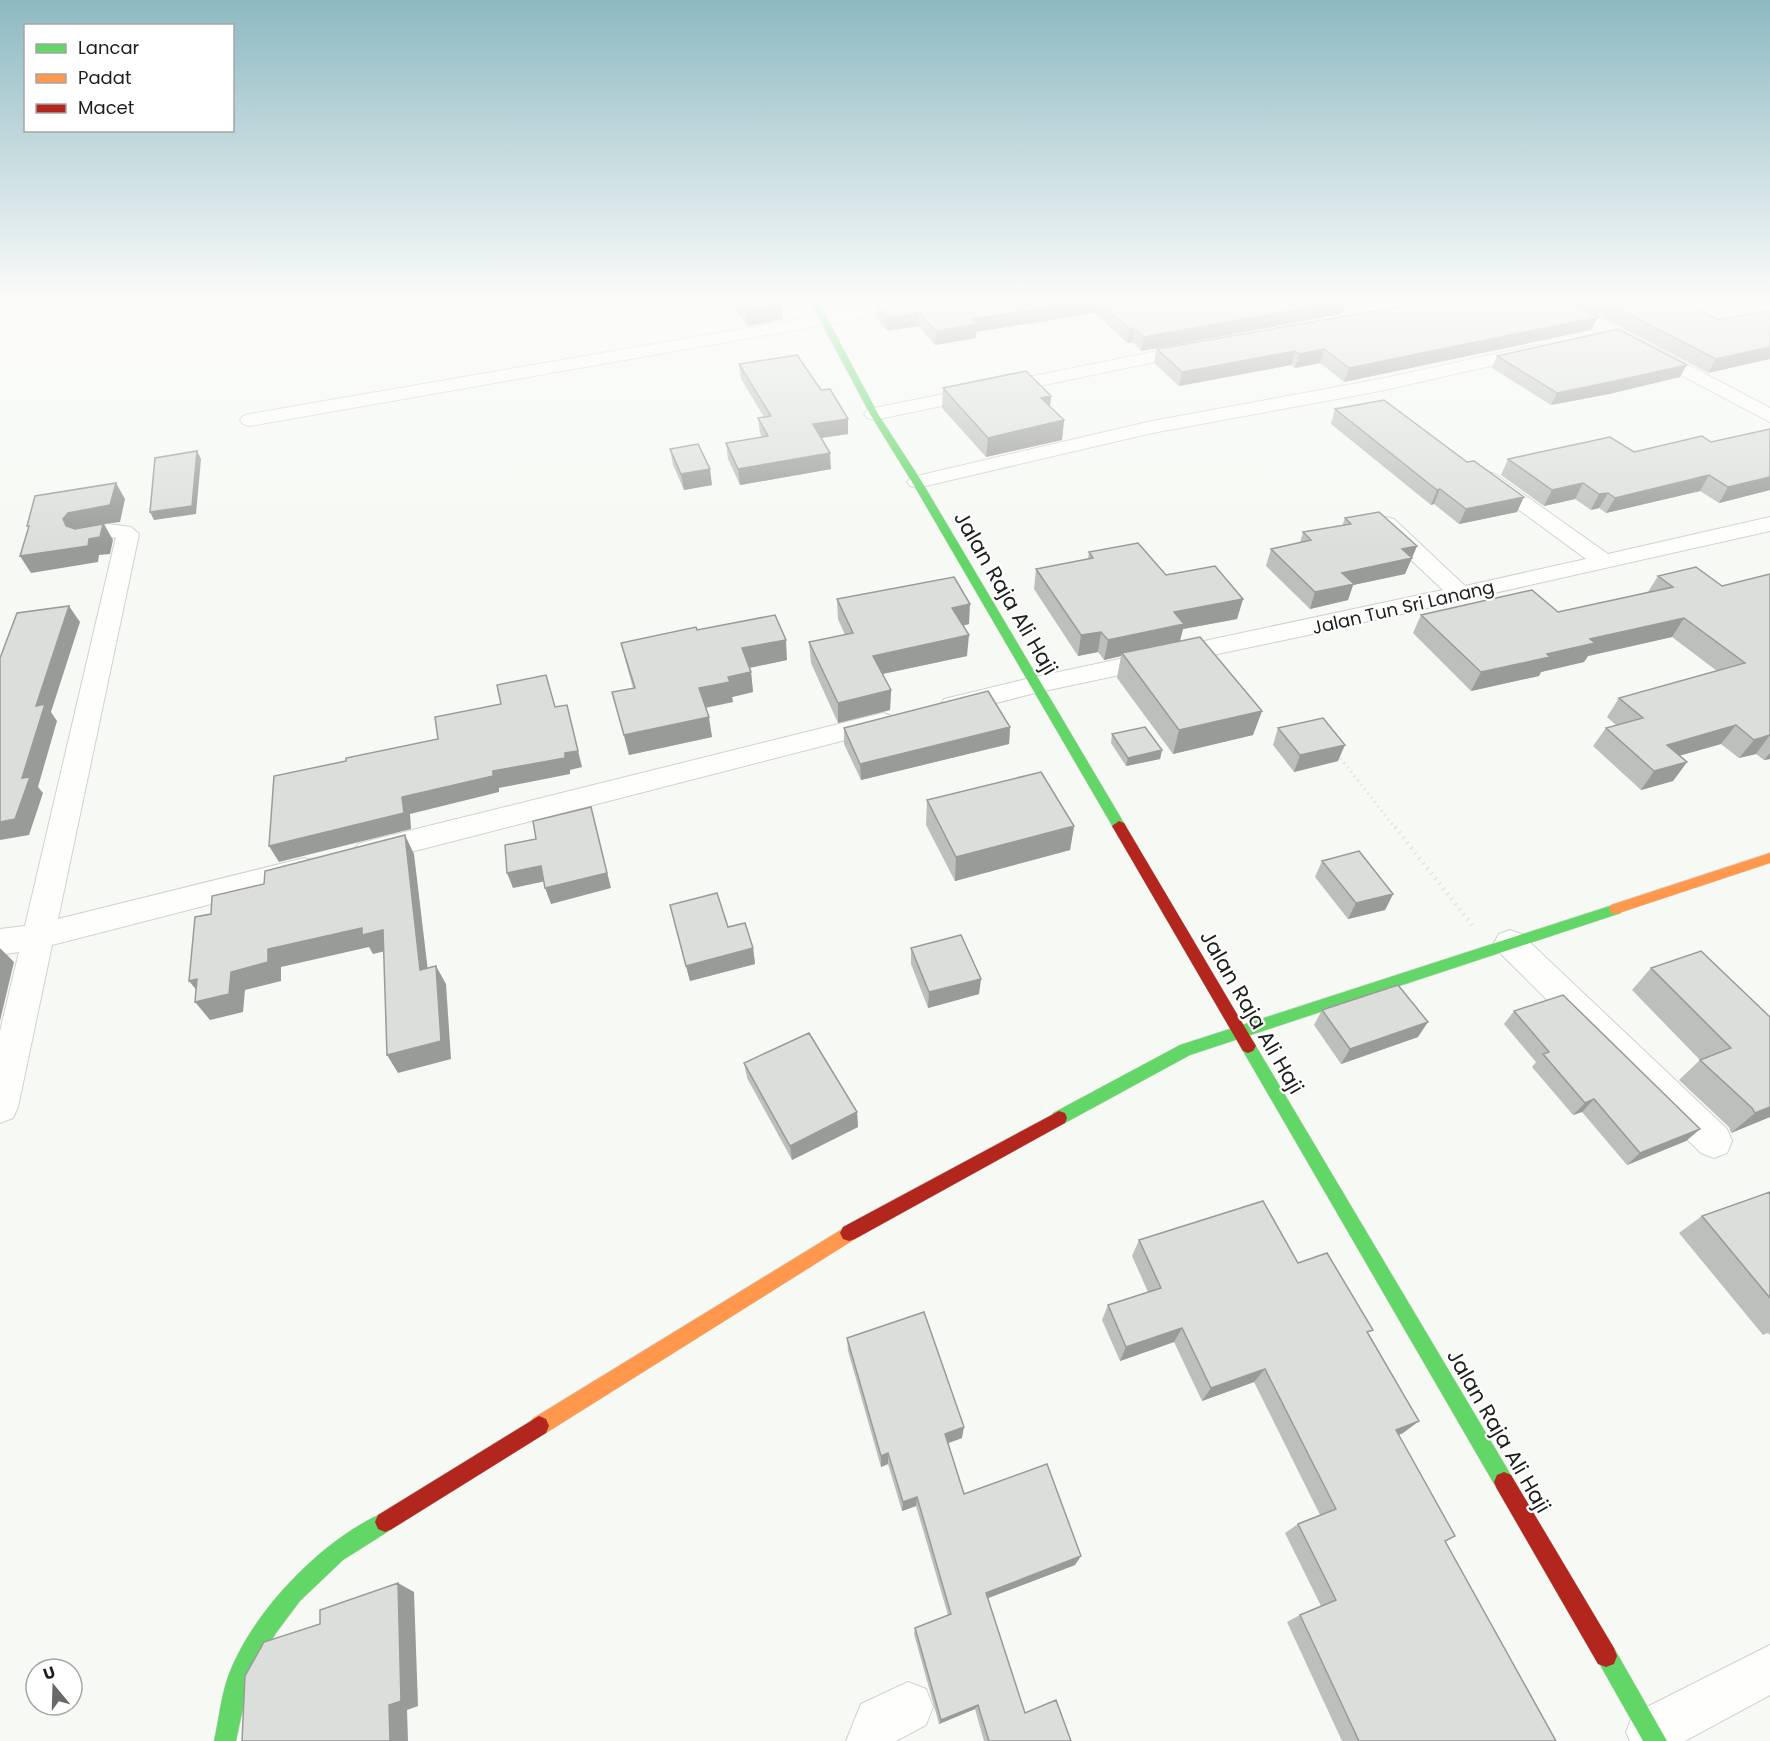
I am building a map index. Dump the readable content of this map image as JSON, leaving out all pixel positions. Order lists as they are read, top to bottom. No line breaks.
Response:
{"streets":{"main road":["Jalan Raja Ali Haji"],"street":["Jalan Tun Sri Lanang"]},"crossings":[["Jalan Raja Ali Haji","Jalan Tun Sri Lanang"]],"legend":["Lancar","Padat","Macet"],"north":"top"}
